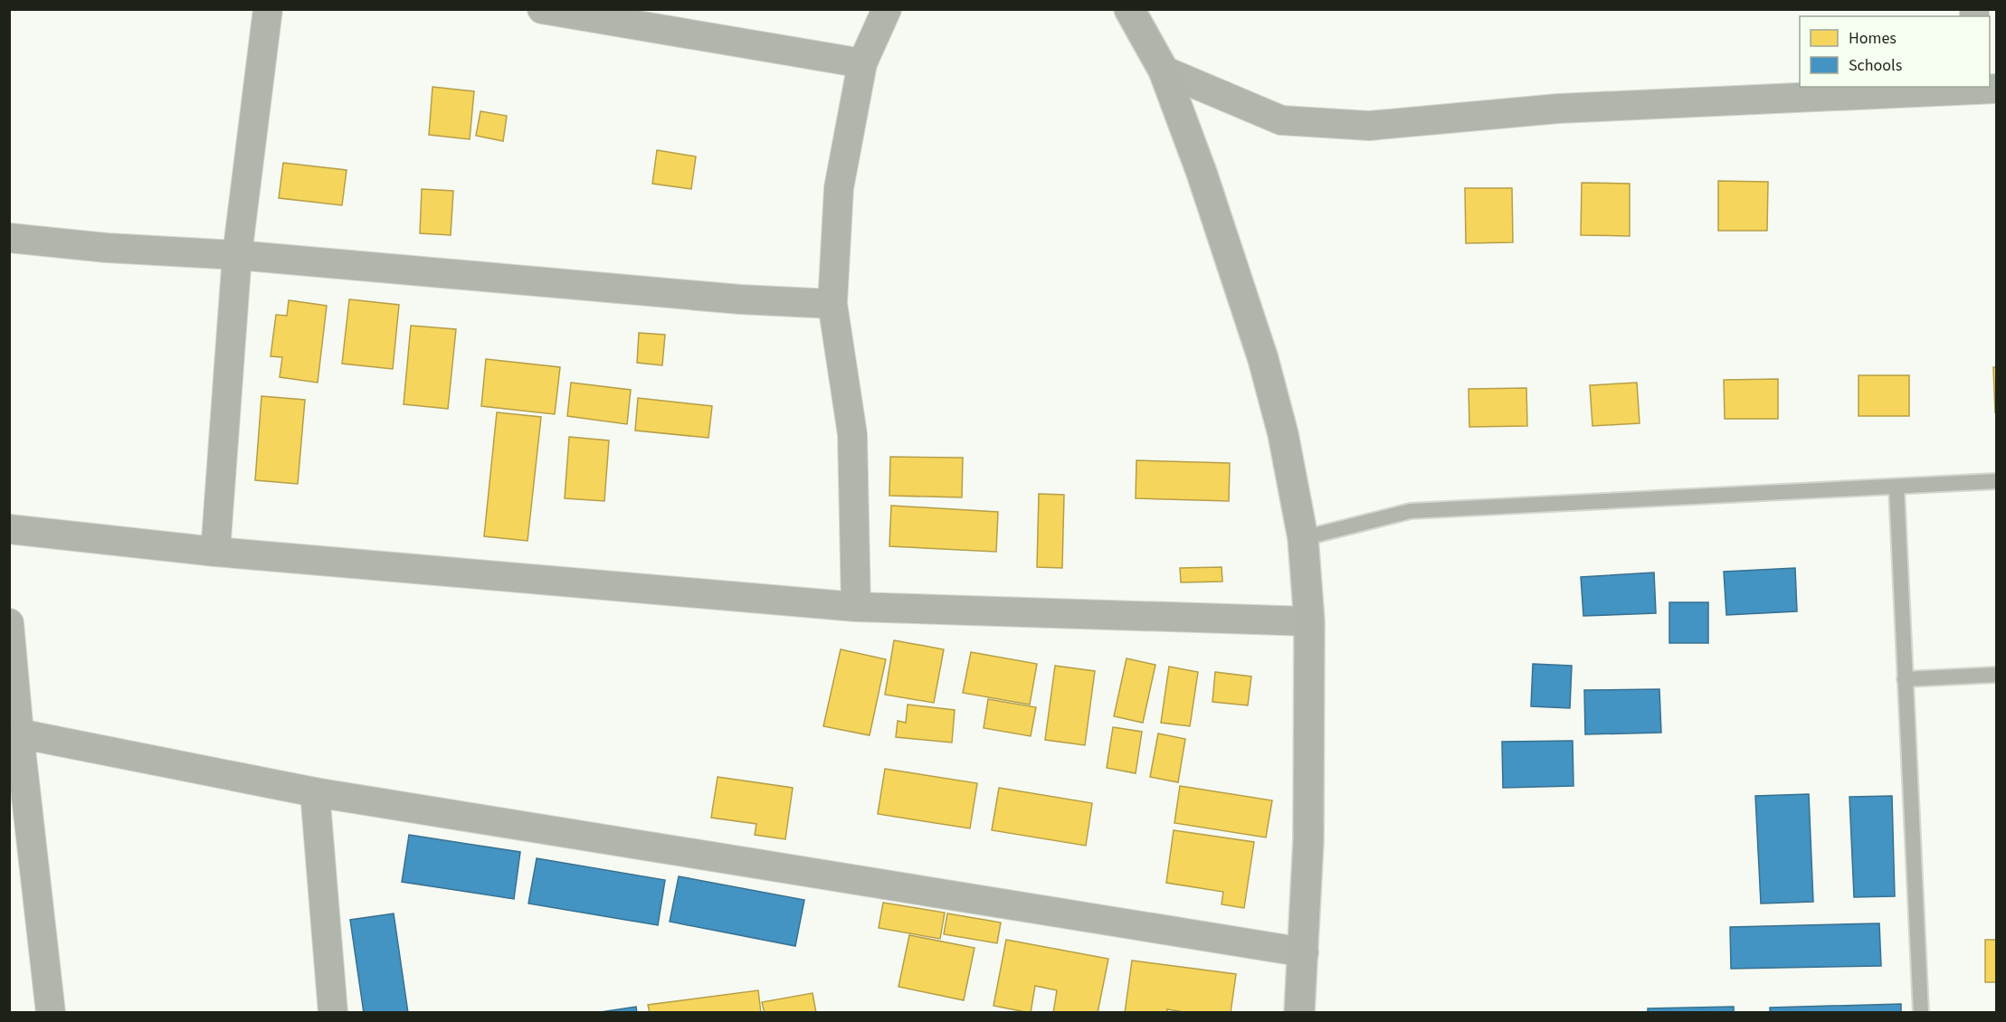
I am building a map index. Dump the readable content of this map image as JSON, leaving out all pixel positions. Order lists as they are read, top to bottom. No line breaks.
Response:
{"legend":["Homes","Schools"]}
